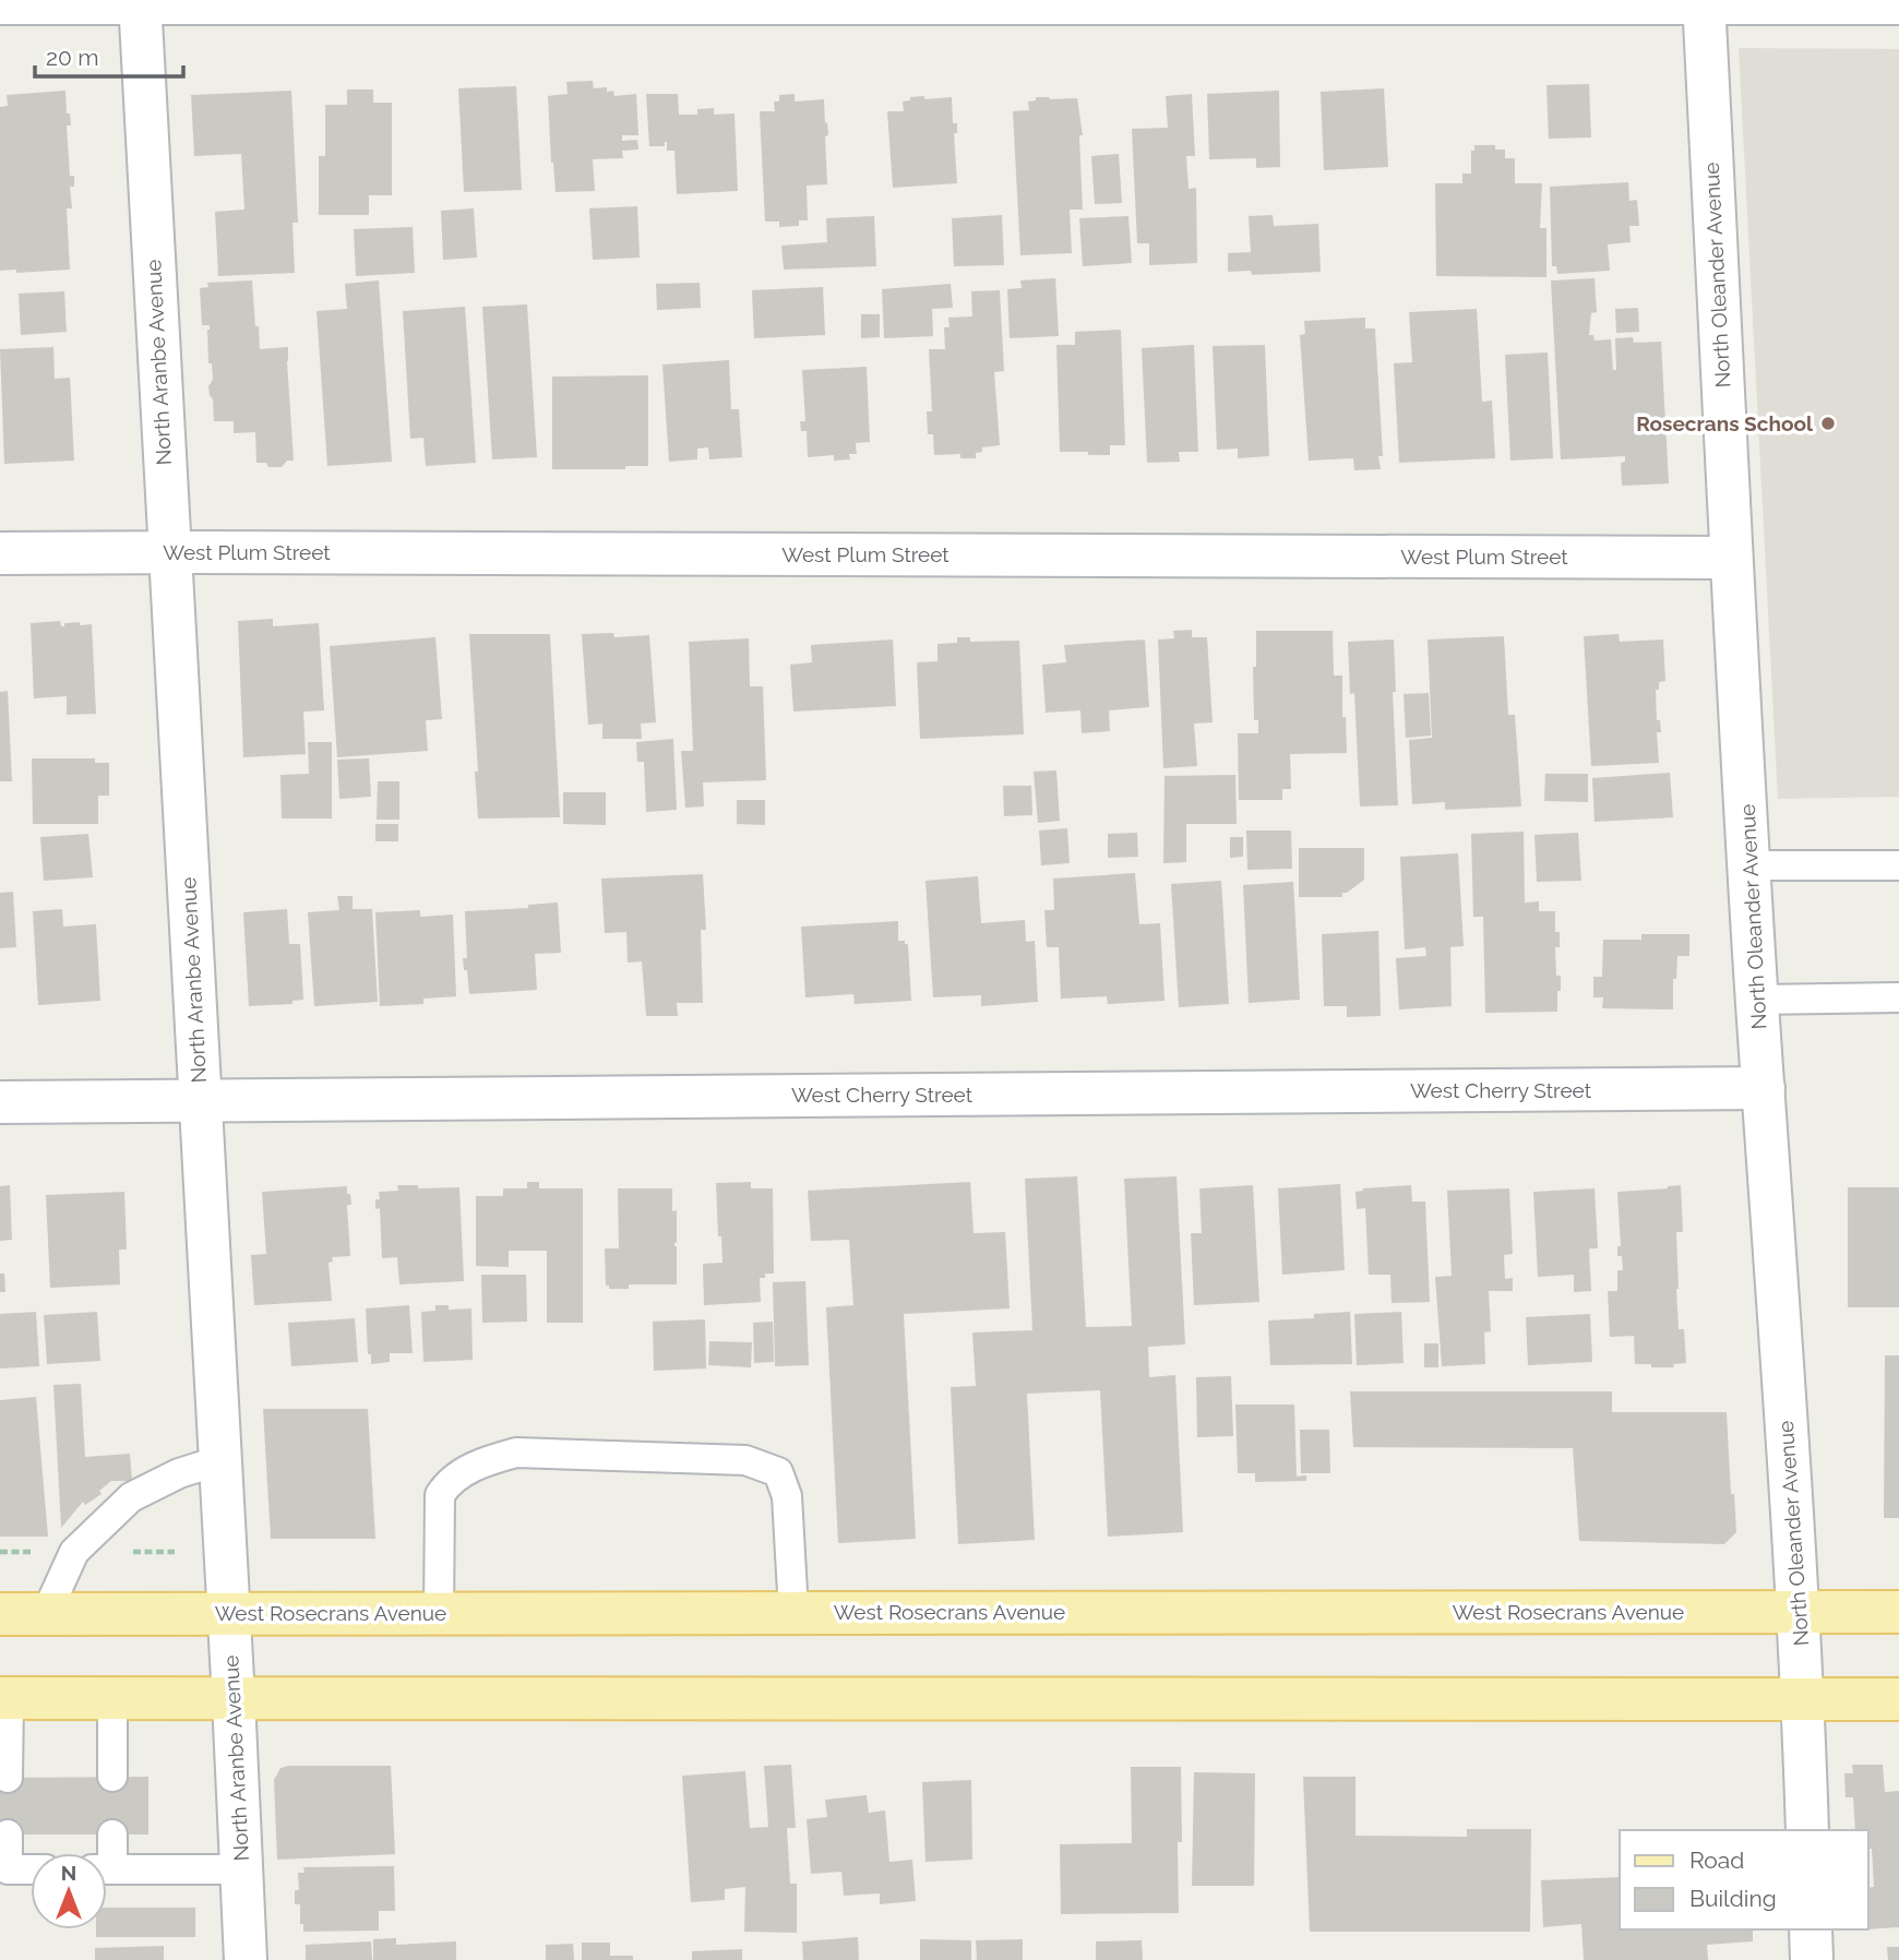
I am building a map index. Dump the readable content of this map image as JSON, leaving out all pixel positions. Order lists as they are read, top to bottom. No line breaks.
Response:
{"streets":{"main road":["West Rosecrans Avenue"],"street":["North Oleander Avenue","North Aranbe Avenue","West Plum Street","West Cherry Street"]},"crossings":[["North Oleander Avenue","West Plum Street"],["North Oleander Avenue","West Cherry Street"],["North Oleander Avenue","West Rosecrans Avenue"],["North Aranbe Avenue","West Plum Street"],["North Aranbe Avenue","West Cherry Street"],["North Aranbe Avenue","West Rosecrans Avenue"]],"places":["Rosecrans School"],"legend":["Road","Building"],"scale_bar":"20 m","north":"top"}
